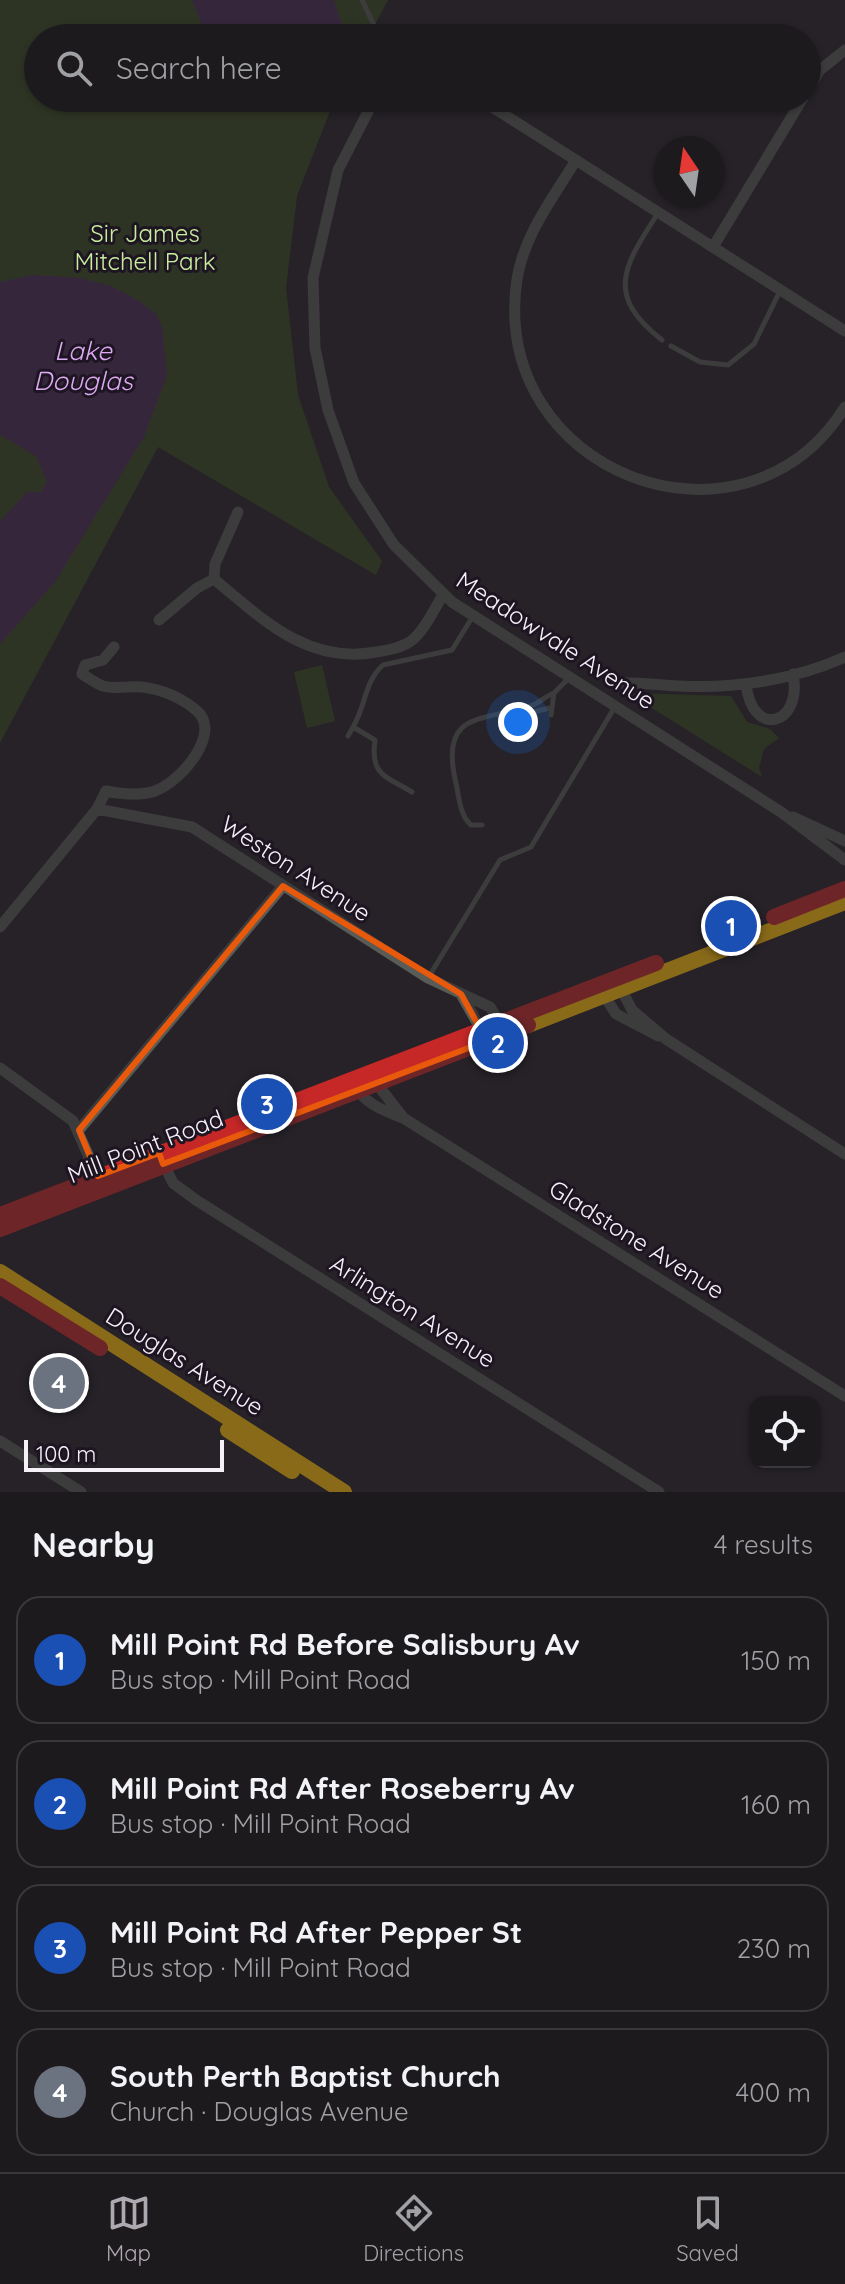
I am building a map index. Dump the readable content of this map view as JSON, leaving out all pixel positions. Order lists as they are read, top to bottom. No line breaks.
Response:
{"streets":{"main road":["Mill Point Road","Douglas Avenue"],"street":["Meadowvale Avenue","Weston Avenue","Gladstone Avenue","Arlington Avenue"]},"crossings":[["Weston Avenue","Mill Point Road"],["Mill Point Road","Gladstone Avenue"],["Mill Point Road","Arlington Avenue"]],"water":["Lake Douglas"],"parks":["Sir James Mitchell Park"],"scale_bar":"100 m","north":"top","page":{"search":"Search here","pins":["1","2","3","4"],"scale":"100 m","heading":["Nearby","4 results"],"list":[{"mark":"1","name":"Mill Point Rd Before Salisbury Av","note":"Bus stop · Mill Point Road","value":"150 m"},{"mark":"2","name":"Mill Point Rd After Roseberry Av","note":"Bus stop · Mill Point Road","value":"160 m"},{"mark":"3","name":"Mill Point Rd After Pepper St","note":"Bus stop · Mill Point Road","value":"230 m"},{"mark":"4","name":"South Perth Baptist Church","note":"Church · Douglas Avenue","value":"400 m"}],"nav":["Map","Directions","Saved"]}}
